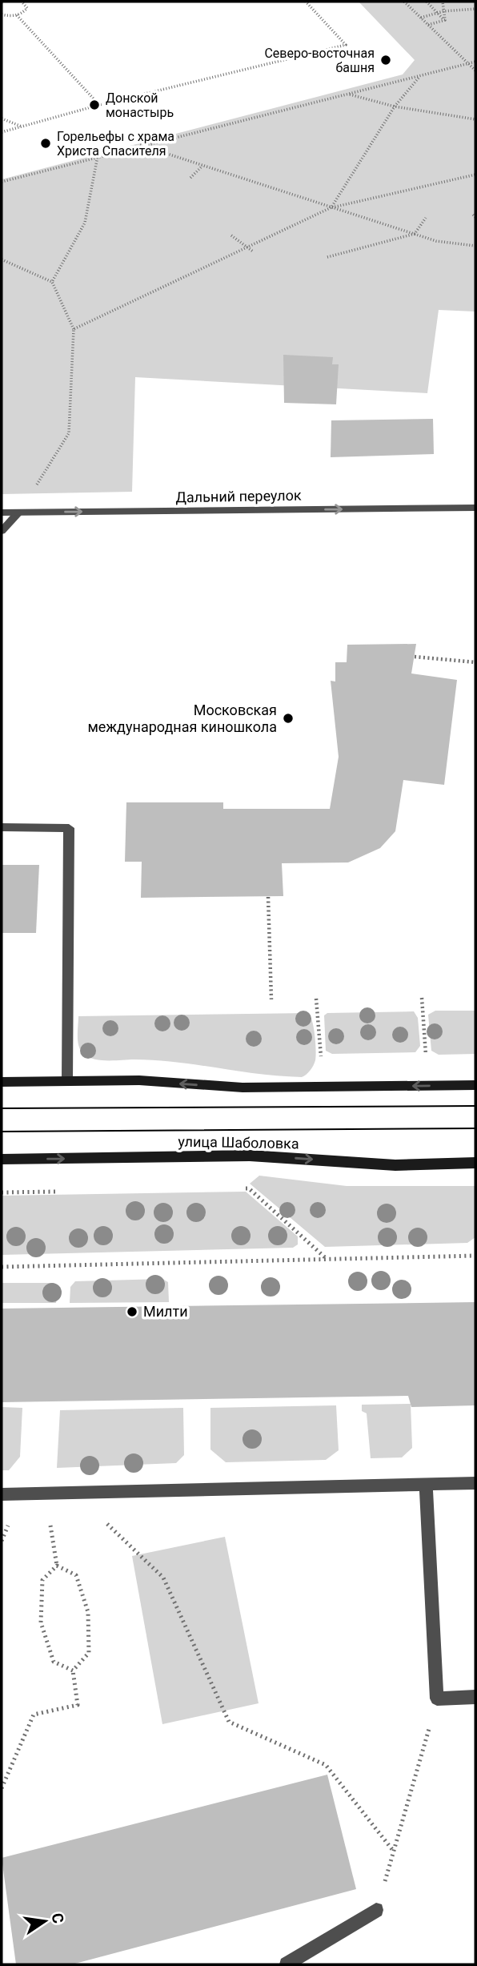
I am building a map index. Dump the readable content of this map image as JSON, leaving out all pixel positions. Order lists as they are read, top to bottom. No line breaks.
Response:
{"streets":{"main road":["улица Шаболовка"],"street":["Дальний переулок"]},"one_way":["Дальний переулок"],"places":["Северо-восточная башня","Донской монастырь","Горельефы с храма Христа Спасителя","Московская международная киношкола","Милти"],"north":"right"}
